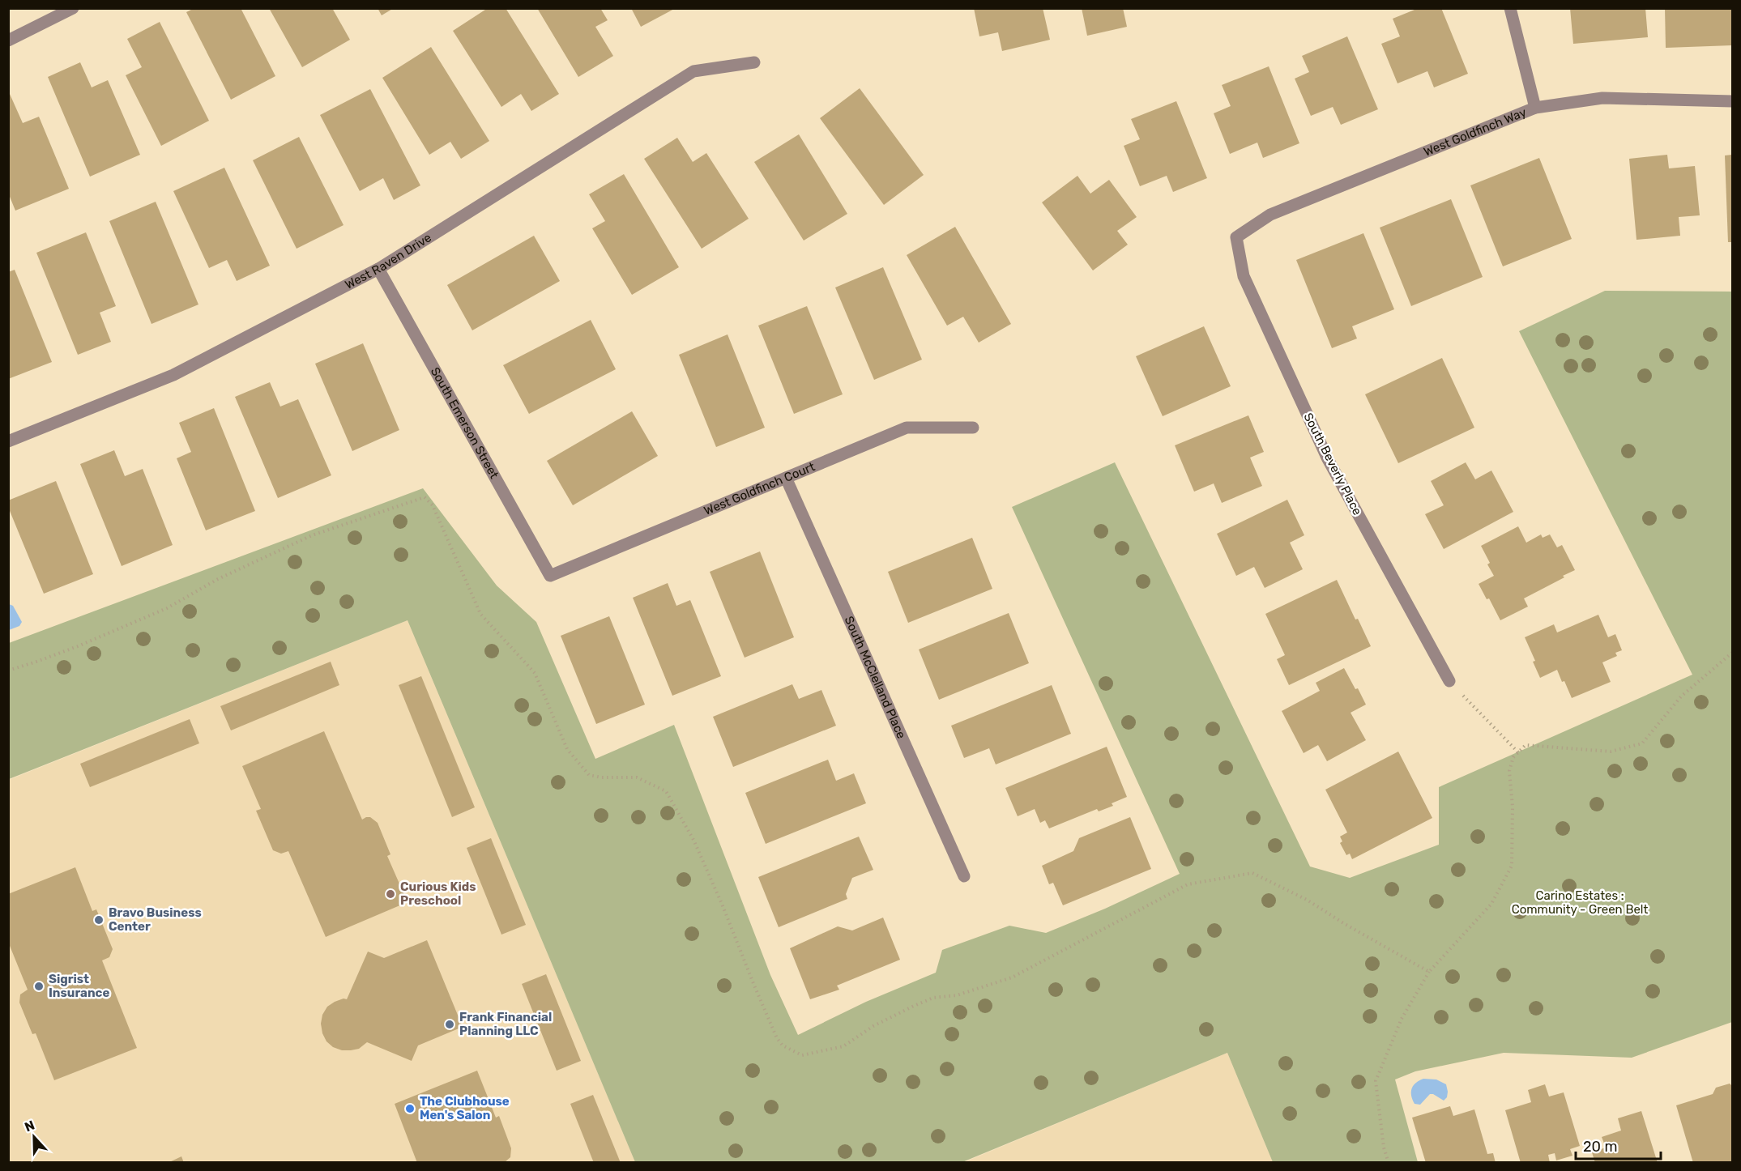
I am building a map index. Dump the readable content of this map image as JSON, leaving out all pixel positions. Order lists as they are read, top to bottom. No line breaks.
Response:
{"streets":{"street":["West Goldfinch Way","West Raven Drive","South Emerson Street","South Beverly Place","West Goldfinch Court","South McClelland Place"]},"crossings":[["West Goldfinch Way","South Beverly Place"],["West Raven Drive","South Emerson Street"],["South Emerson Street","West Goldfinch Court"],["West Goldfinch Court","South McClelland Place"]],"parks":["Carino Estates : Community - Green Belt"],"places":["Curious Kids Preschool","Bravo Business Center","Sigrist Insurance","Frank Financial Planning LLC","The Clubhouse Men's Salon"],"scale_bar":"20 m","north":"top"}
